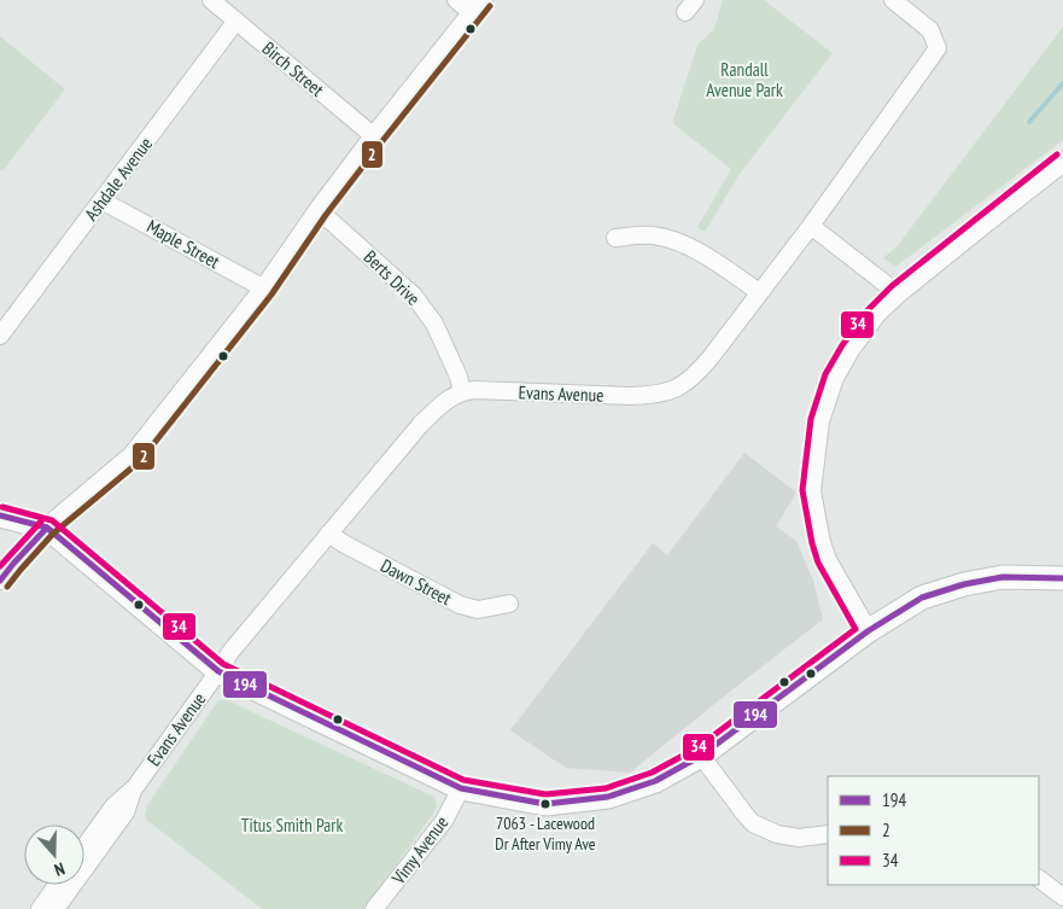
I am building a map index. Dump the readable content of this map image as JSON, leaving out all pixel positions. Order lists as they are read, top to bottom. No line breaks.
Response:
{"streets":{"street":["Birch Street","Ashdale Avenue","Maple Street","Berts Drive","Evans Avenue","Dawn Street","Vimy Avenue"]},"crossings":[["Birch Street","Ashdale Avenue"],["Ashdale Avenue","Maple Street"],["Berts Drive","Evans Avenue"],["Evans Avenue","Dawn Street"]],"parks":["Randall Avenue Park","Titus Smith Park"],"places":["7063 - Lacewood Dr After Vimy Ave"],"lines":["transit line 2","transit line 34","transit line 194"],"legend":["194","2","34"],"north":"bottom"}
